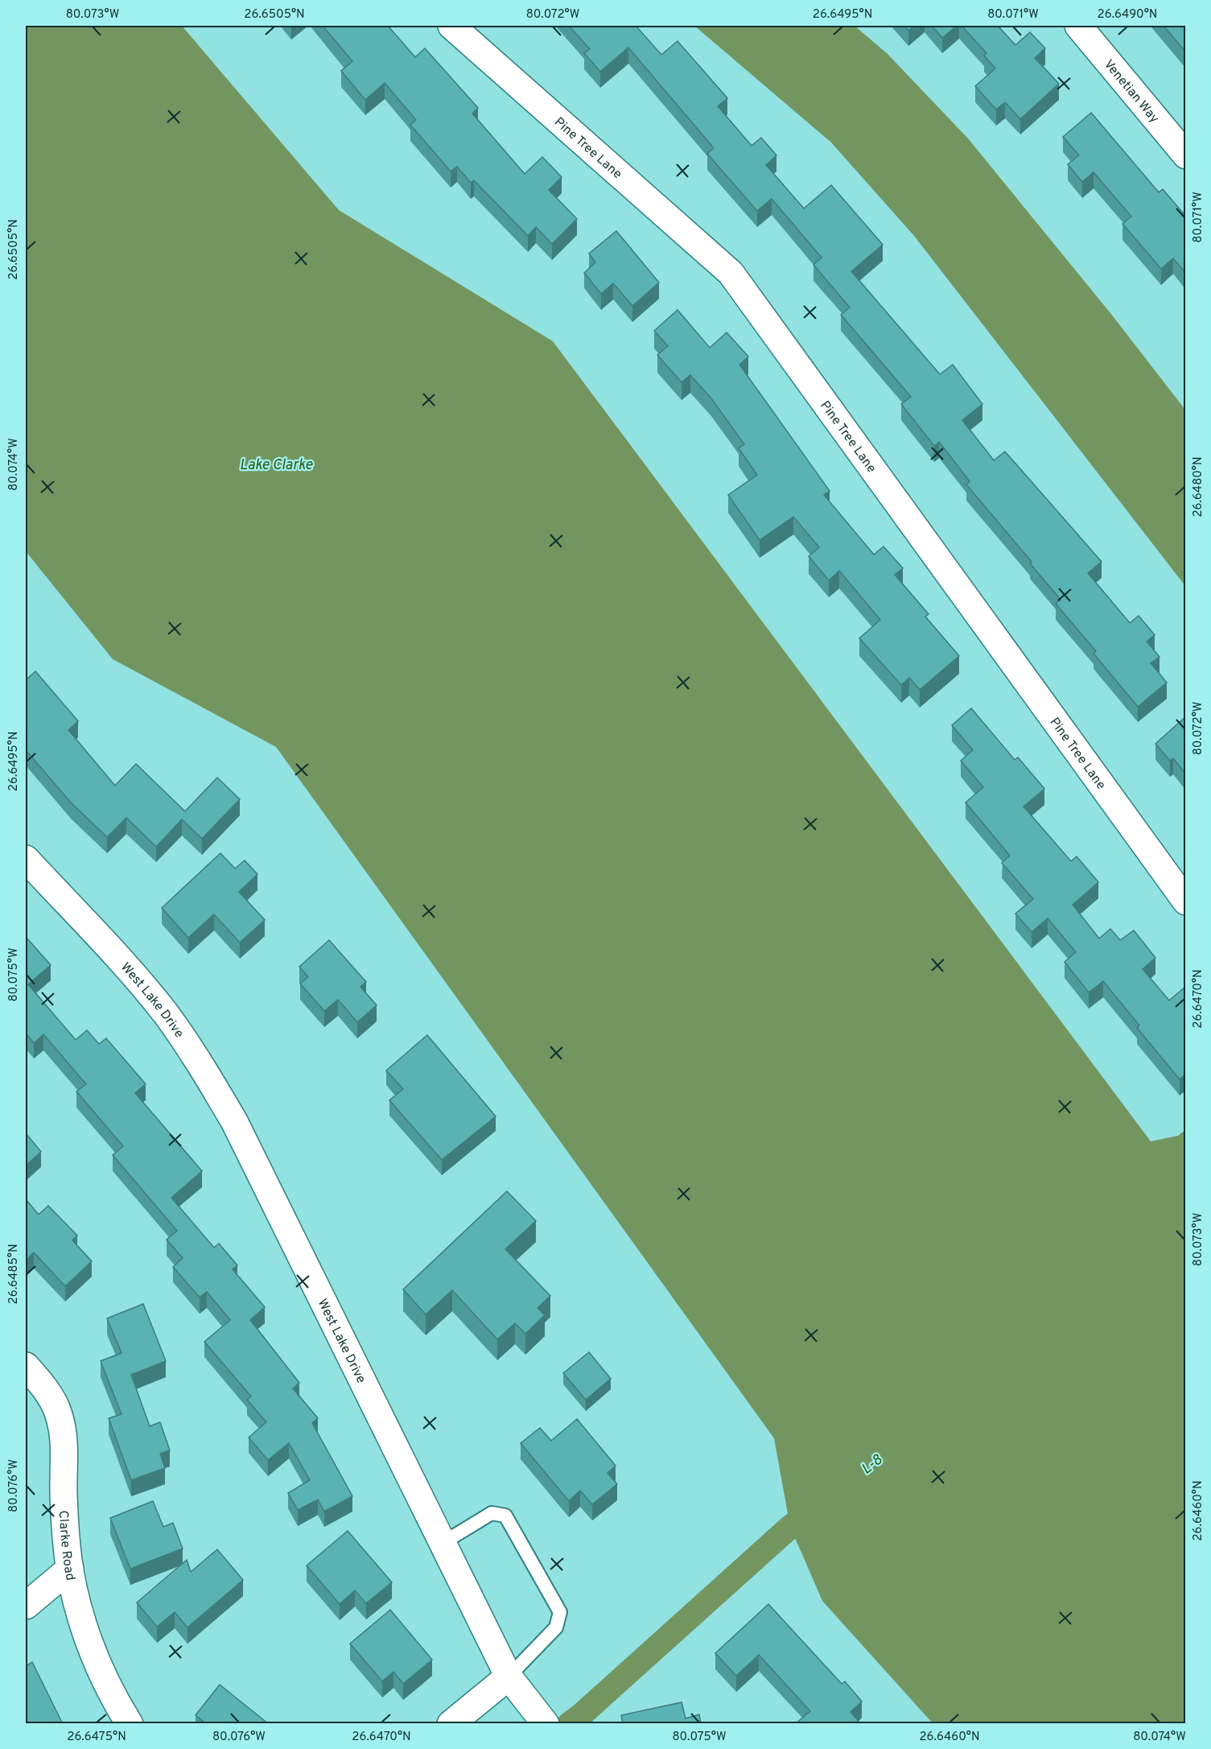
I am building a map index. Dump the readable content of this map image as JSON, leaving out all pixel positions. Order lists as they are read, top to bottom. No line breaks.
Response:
{"streets":{"street":["Venetian Way","Pine Tree Lane","West Lake Drive","Clarke Road"]},"water":["Lake Clarke","L-8"],"coordinates":["80.073°W","26.6505°N","80.072°W","26.6495°N","80.071°W","26.6490°N","80.074°W","26.6480°N","80.075°W","26.6470°N","26.6485°N","80.076°W","26.6460°N","26.6475°N"]}
